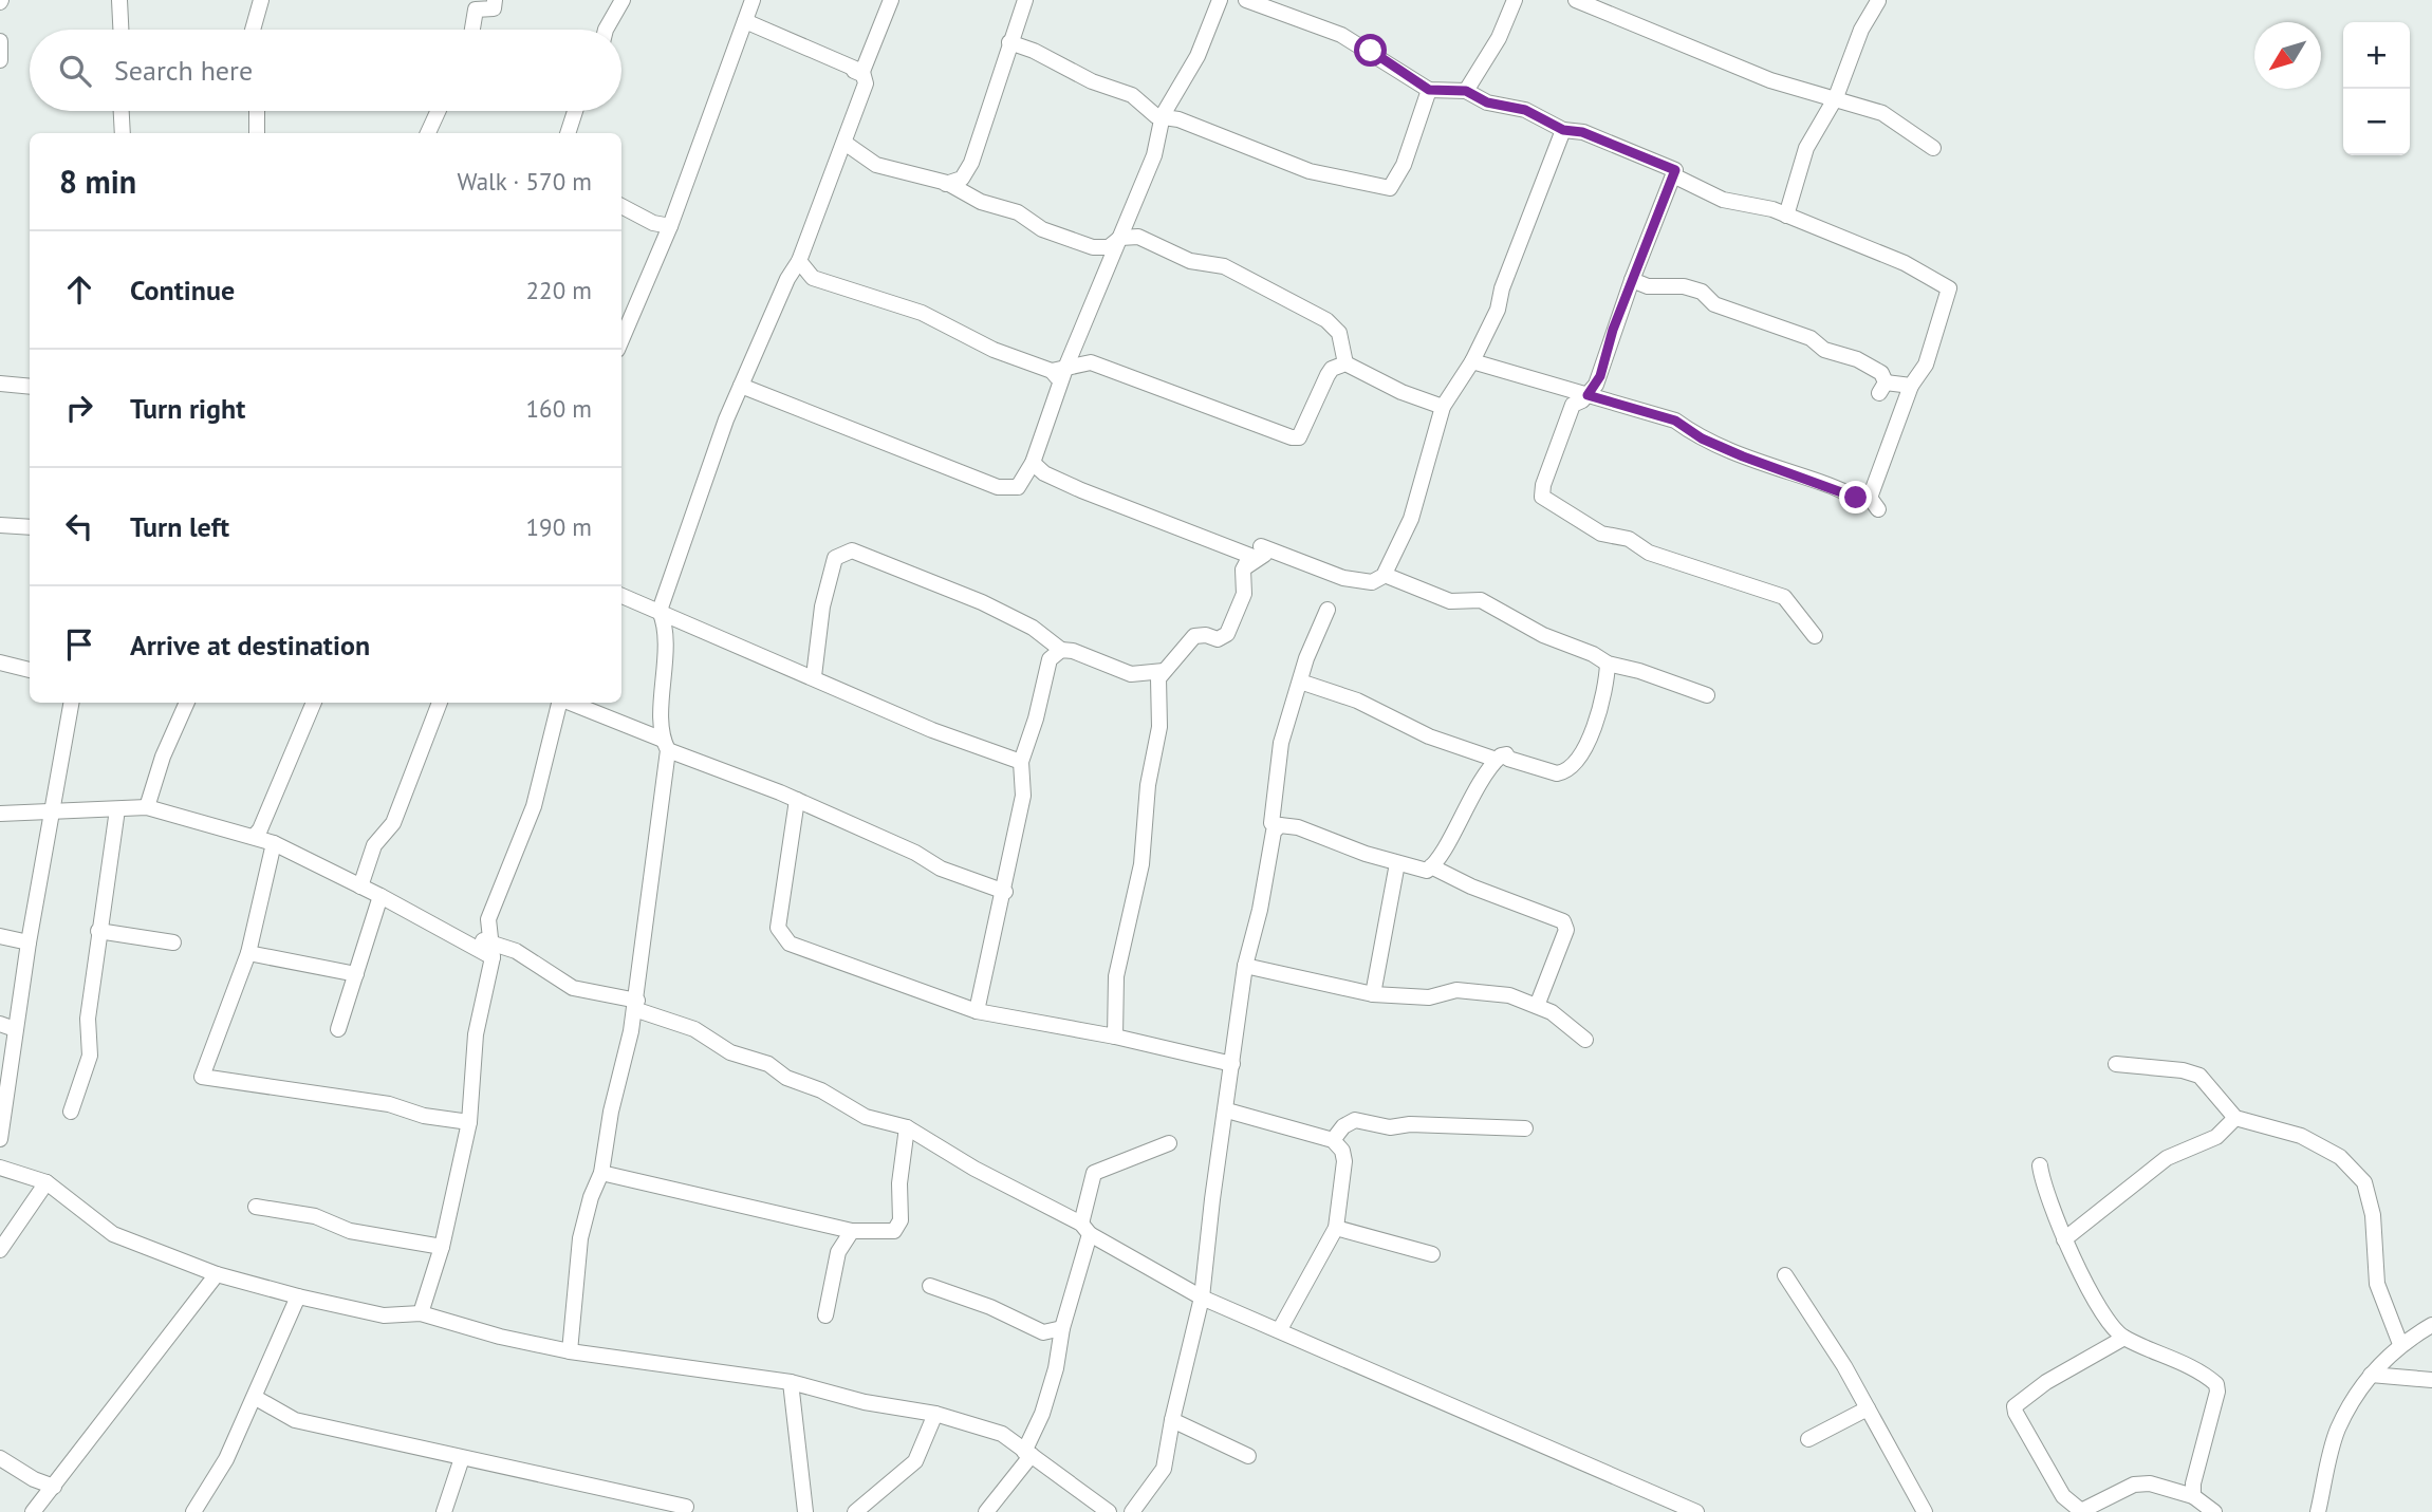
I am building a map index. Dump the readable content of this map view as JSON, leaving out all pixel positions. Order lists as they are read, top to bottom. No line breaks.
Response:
{"north":"bottom left","page":{"map_buttons":["+","−"],"search":"Search here","heading":["8 min","Walk · 570 m"],"list":[["Continue","220 m"],["Turn right","160 m"],["Turn left","190 m"],"Arrive at destination"]}}
